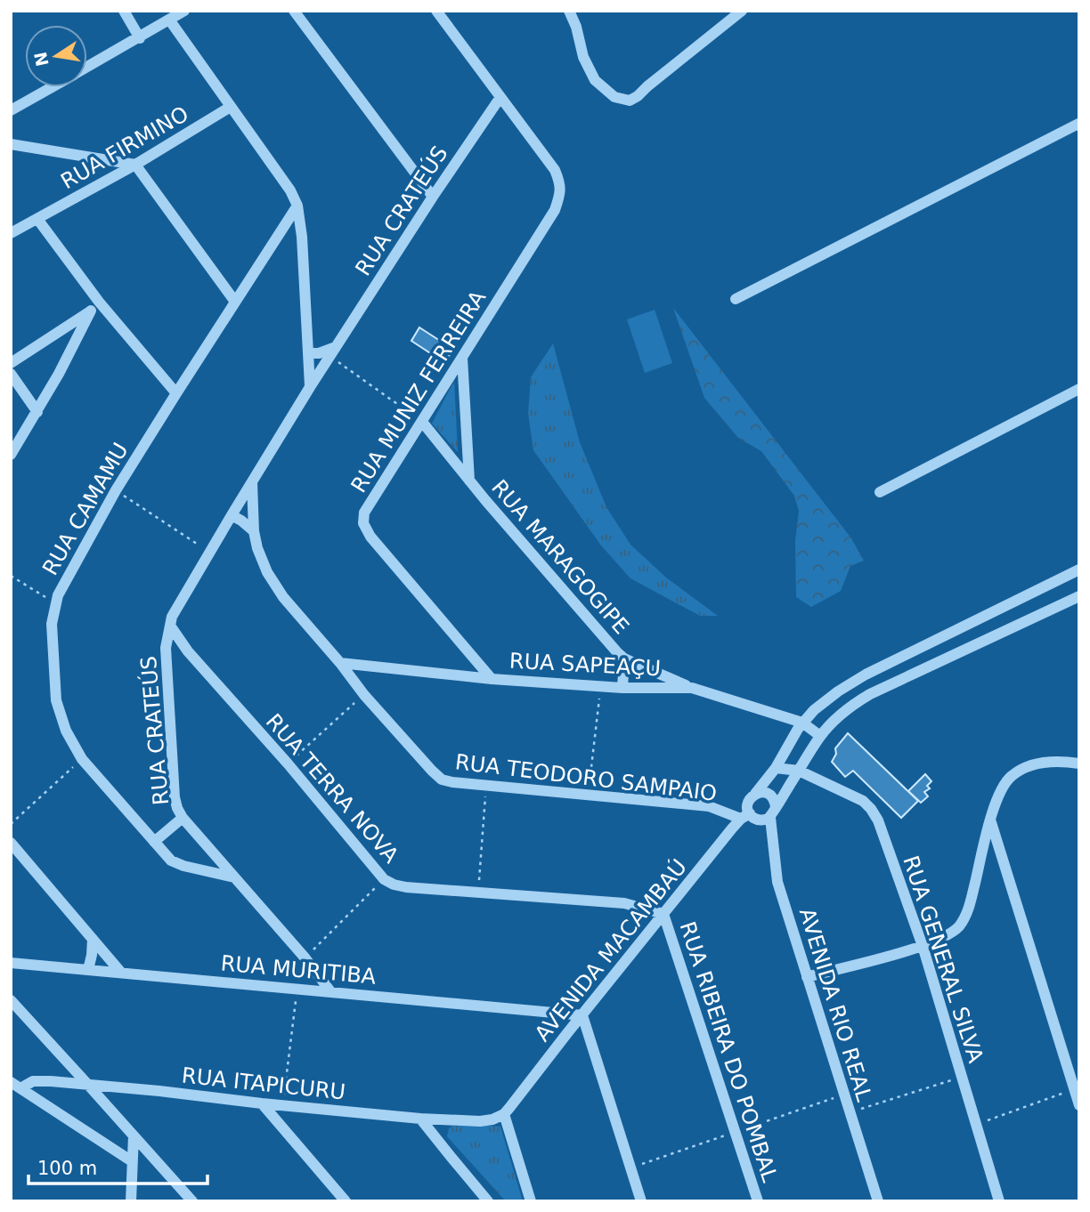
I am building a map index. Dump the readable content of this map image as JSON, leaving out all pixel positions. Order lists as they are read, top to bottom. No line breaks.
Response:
{"streets":{"street":["RUA FIRMINO","RUA CRATEÚS","RUA MUNIZ FERREIRA","RUA CAMAMU","RUA MARAGOGIPE","RUA SAPEAÇU","RUA TEODORO SAMPAIO","RUA TERRA NOVA","AVENIDA MACAMBAÚ","RUA GENERAL SILVA","RUA MURITIBA","AVENIDA RIO REAL","RUA RIBEIRA DO POMBAL","RUA ITAPICURU"]},"crossings":[["RUA CRATEÚS","RUA MUNIZ FERREIRA"],["RUA CRATEÚS","RUA CAMAMU"],["RUA CRATEÚS","RUA TEODORO SAMPAIO"],["RUA CRATEÚS","RUA TERRA NOVA"],["RUA CRATEÚS","RUA MURITIBA"],["RUA MUNIZ FERREIRA","RUA MARAGOGIPE"],["RUA MUNIZ FERREIRA","RUA SAPEAÇU"],["RUA MARAGOGIPE","RUA SAPEAÇU"],["RUA SAPEAÇU","RUA TEODORO SAMPAIO"],["RUA TEODORO SAMPAIO","AVENIDA MACAMBAÚ"],["RUA TEODORO SAMPAIO","AVENIDA RIO REAL"],["RUA TERRA NOVA","AVENIDA MACAMBAÚ"],["RUA TERRA NOVA","RUA RIBEIRA DO POMBAL"],["AVENIDA MACAMBAÚ","RUA MURITIBA"],["AVENIDA MACAMBAÚ","AVENIDA RIO REAL"],["AVENIDA MACAMBAÚ","RUA RIBEIRA DO POMBAL"],["AVENIDA MACAMBAÚ","RUA ITAPICURU"]],"scale_bar":"100 m","north":"left"}
